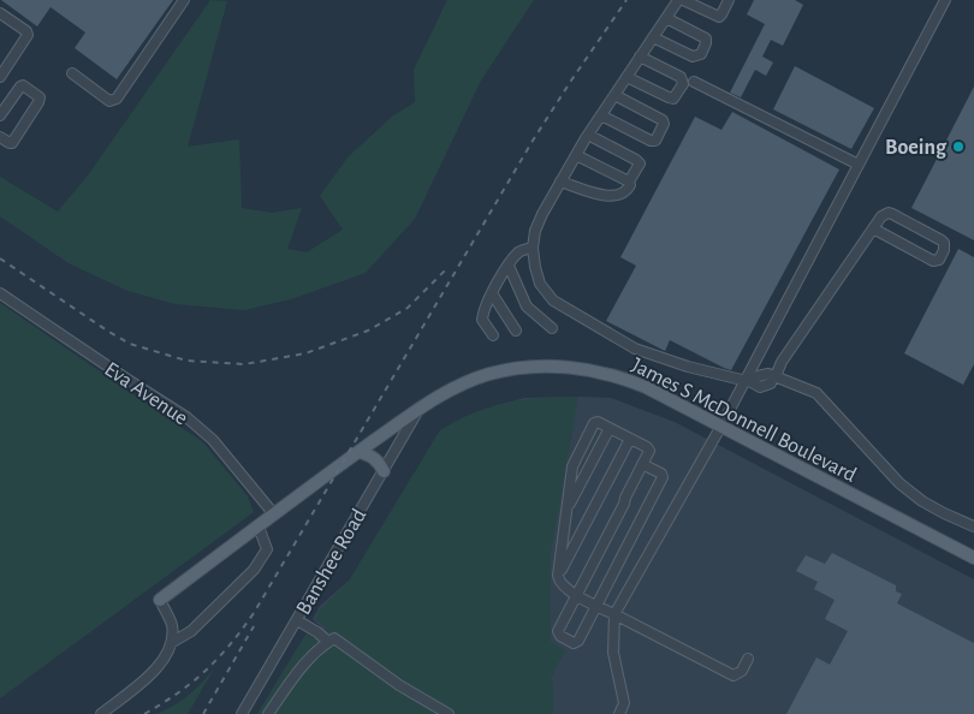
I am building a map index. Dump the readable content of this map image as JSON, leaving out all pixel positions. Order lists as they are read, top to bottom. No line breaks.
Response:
{"streets":{"main road":["James S McDonnell Boulevard"],"street":["Eva Avenue","Banshee Road"]},"crossings":[["Eva Avenue","James S McDonnell Boulevard"],["James S McDonnell Boulevard","Banshee Road"]],"places":["Boeing"]}
